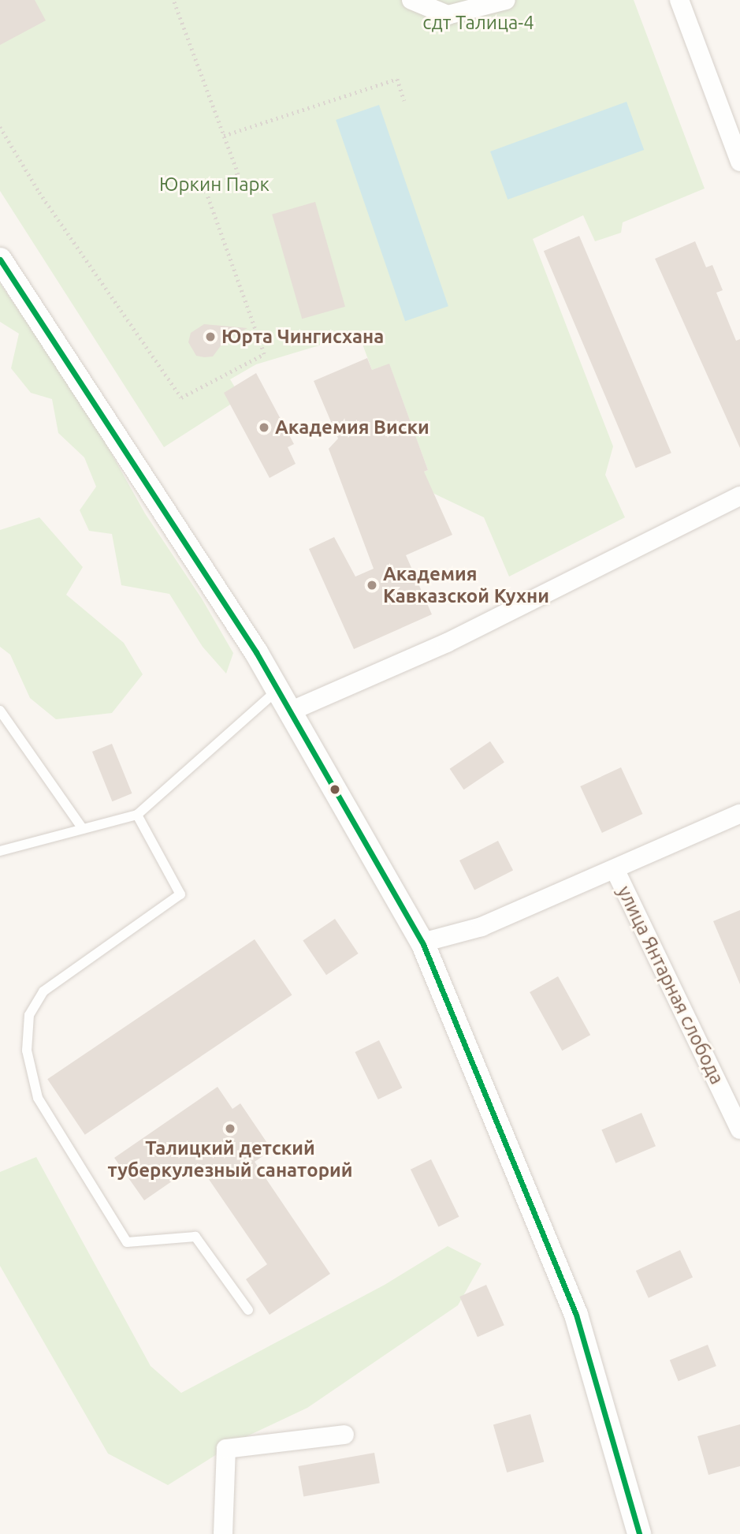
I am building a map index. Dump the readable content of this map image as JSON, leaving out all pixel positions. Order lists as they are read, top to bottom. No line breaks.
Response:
{"streets":{"street":["улица Янтарная слобода"]},"parks":["сдт Талица-4","Юркин Парк"],"places":["Юрта Чингисхана","Академия Виски","Академия Кавказской Кухни","Талицкий детский туберкулезный санаторий"]}
